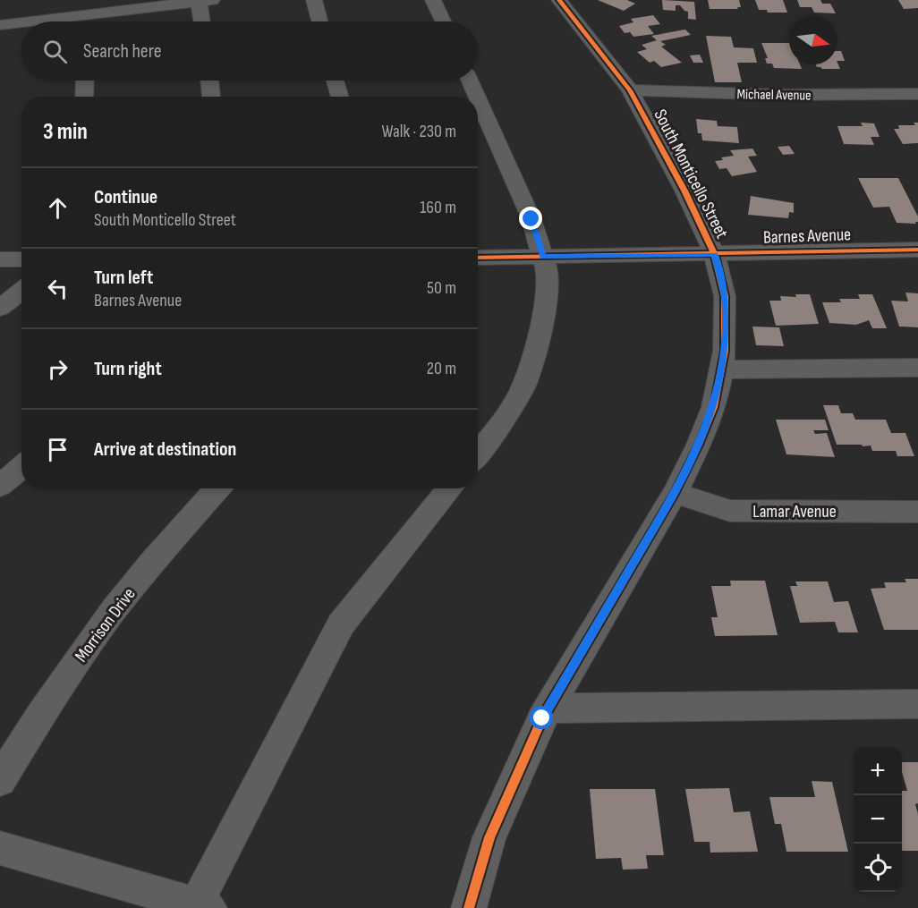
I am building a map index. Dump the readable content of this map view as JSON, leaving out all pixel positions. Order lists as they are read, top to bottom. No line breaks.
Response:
{"streets":{"street":["Michael Avenue","South Monticello Street","Barnes Avenue","Lamar Avenue","Morrison Drive"]},"crossings":[["Michael Avenue","South Monticello Street"],["South Monticello Street","Barnes Avenue"],["South Monticello Street","Lamar Avenue"]],"north":"right","page":{"search":"Search here","heading":["3 min","Walk · 230 m"],"list":[["Continue","South Monticello Street","160 m"],["Turn left","Barnes Avenue","50 m"],["Turn right","20 m"],"Arrive at destination"],"map_buttons":["+","−"]}}
